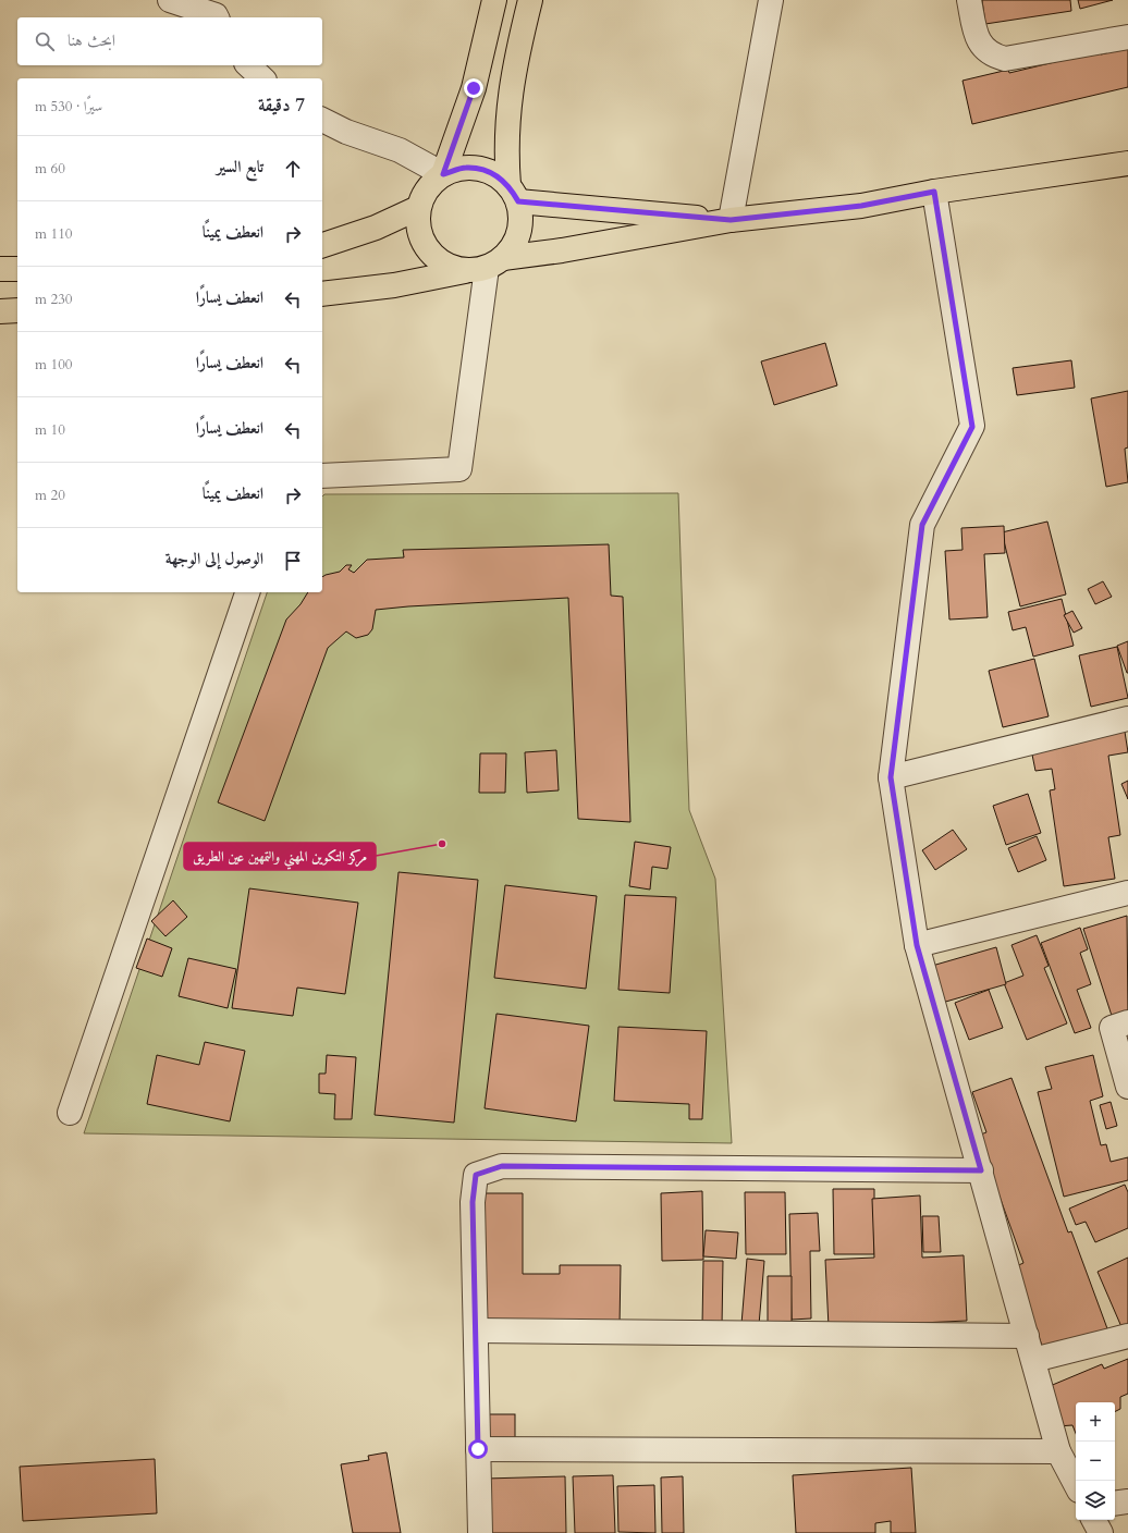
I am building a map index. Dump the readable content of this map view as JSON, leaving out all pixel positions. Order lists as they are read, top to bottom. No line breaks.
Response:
{"places":["مركز التكوين المهني والتمهين عين الطريق"],"page":{"search":"ابحث هنا","heading":["7 دقيقة","سيرًا · 530 m"],"list":[["تابع السير","60 m"],["انعطف يمينًا","110 m"],["انعطف يسارًا","230 m"],["انعطف يسارًا","100 m"],["انعطف يسارًا","10 m"],["انعطف يمينًا","20 m"],"الوصول إلى الوجهة"],"map_buttons":["+","−"]}}
